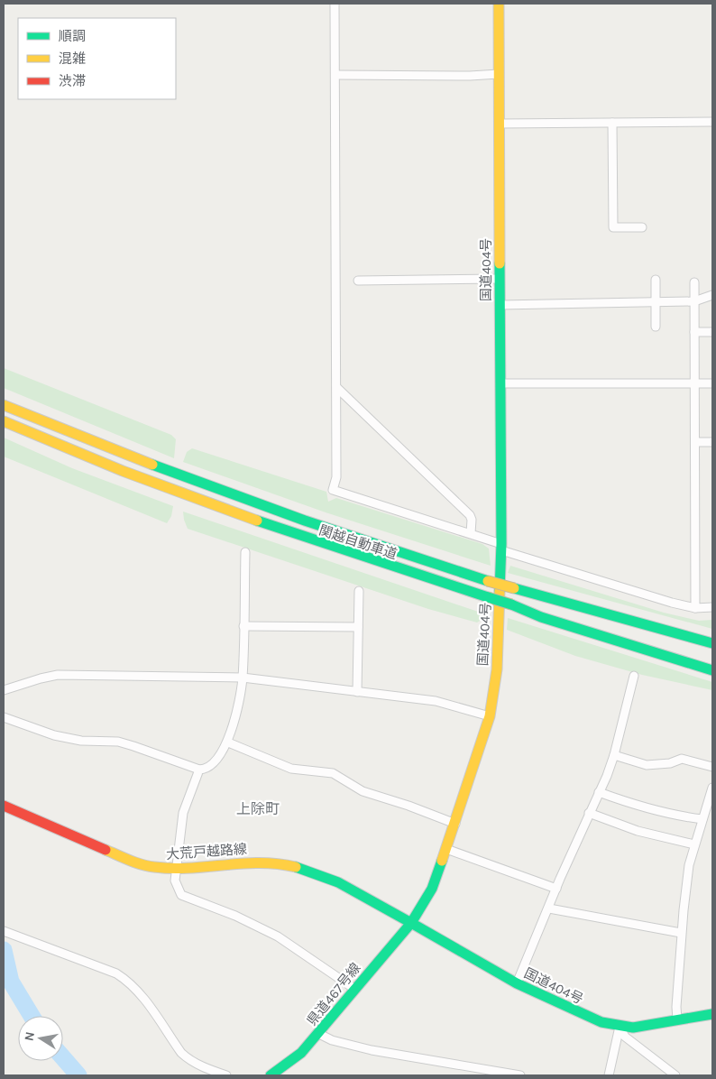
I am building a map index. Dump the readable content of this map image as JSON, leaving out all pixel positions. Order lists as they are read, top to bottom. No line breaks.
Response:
{"streets":{"main road":["国道404号","関越自動車道","大荒戸越路線","県道467号線"]},"crossings":[["国道404号","大荒戸越路線"],["国道404号","県道467号線"],["大荒戸越路線","県道467号線"]],"districts":["上除町"],"legend":["順調","混雑","渋滞"],"north":"left"}
